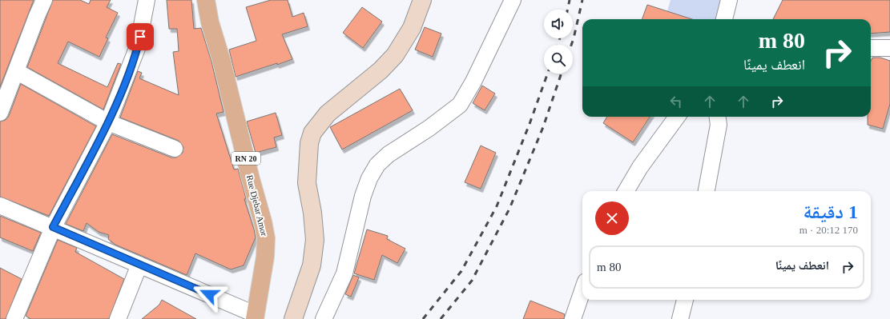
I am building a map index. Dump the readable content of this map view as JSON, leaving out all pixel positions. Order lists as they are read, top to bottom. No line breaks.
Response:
{"streets":{"main road":["RN 20","Rue Djebar Amor"]},"page":{"turn":["80 m","انعطف يمينًا"],"heading":["1 دقيقة","170 m · 20:12"],"list":[{"name":"انعطف يمينًا","value":"80 m"}]}}
